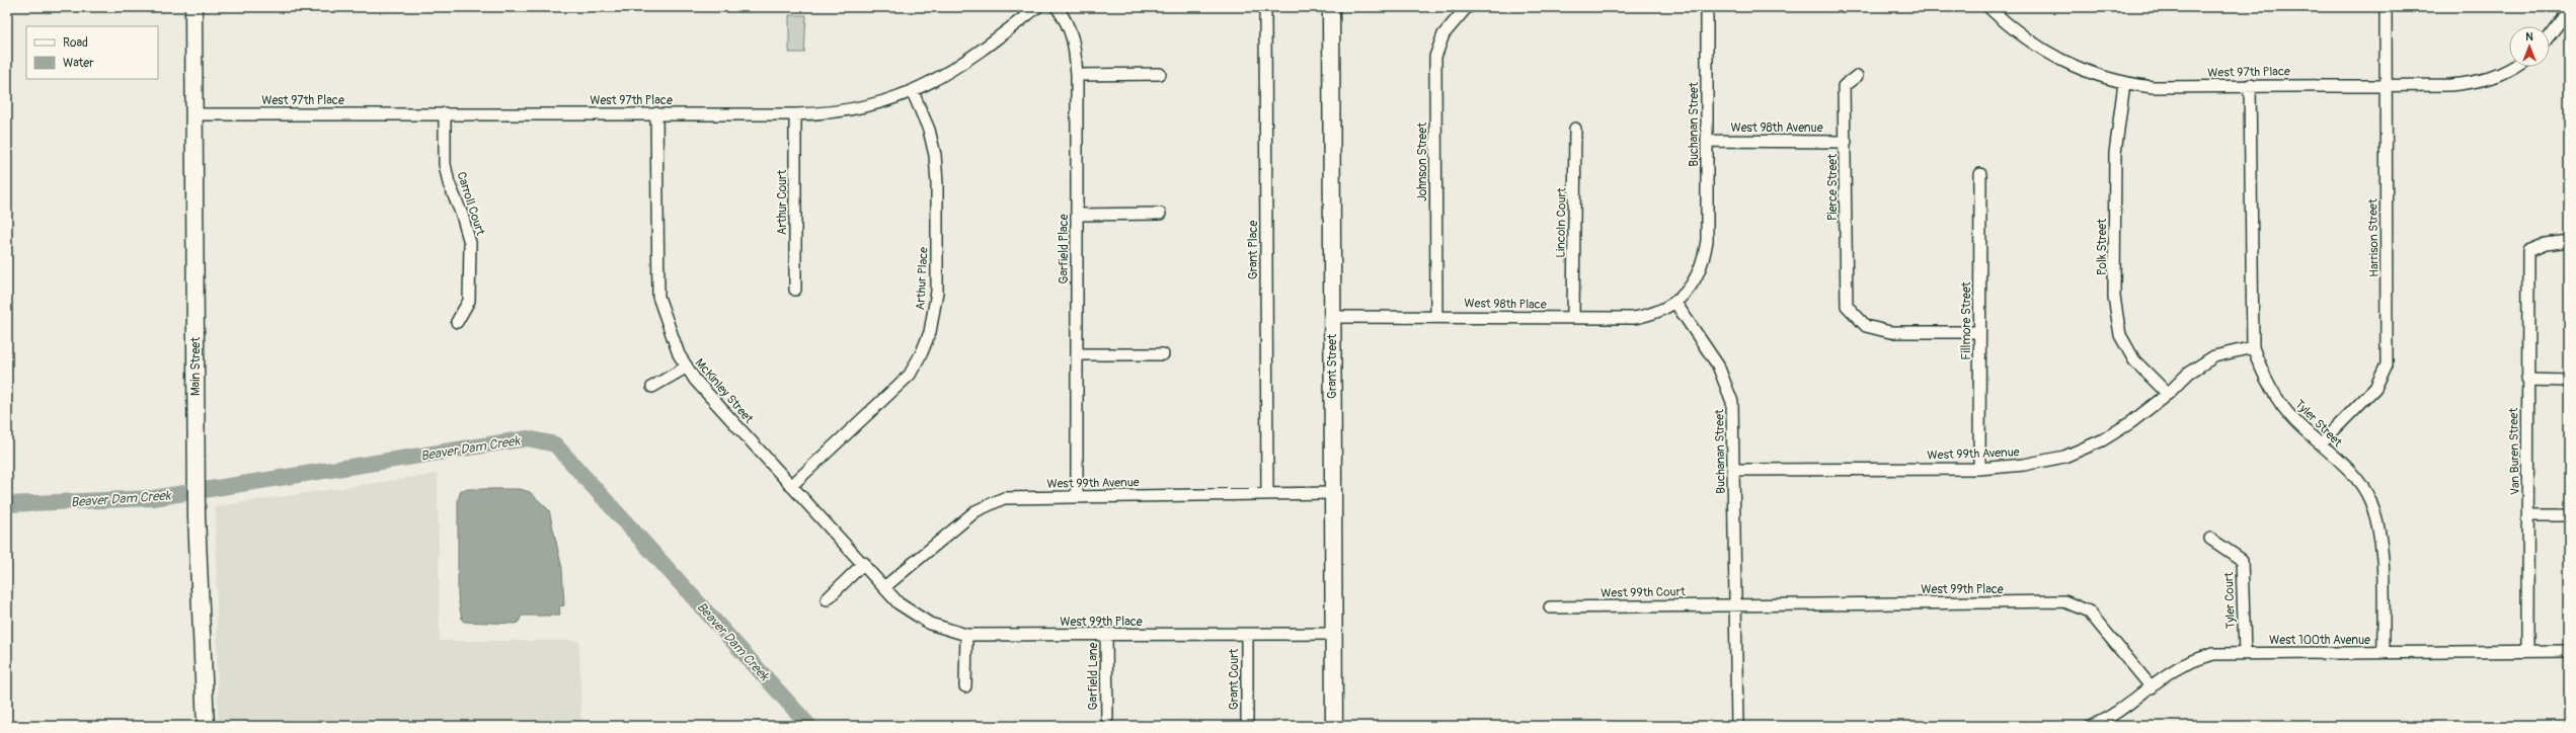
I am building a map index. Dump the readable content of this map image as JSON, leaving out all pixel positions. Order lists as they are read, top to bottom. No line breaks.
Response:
{"streets":{"main road":["Main Street","Grant Street"],"street":["West 97th Place","Buchanan Street","West 98th Avenue","Johnson Street","Pierce Street","Arthur Court","Carroll Court","Lincoln Court","Harrison Street","Polk Street","Garfield Place","Grant Place","Arthur Place","West 98th Place","Fillmore Street","McKinley Street","Tyler Street","Van Buren Street","West 99th Avenue","West 99th Place","West 99th Court","Tyler Court","West 100th Avenue","Garfield Lane","Grant Court"]},"crossings":[["West 97th Place","Arthur Court"],["West 97th Place","Carroll Court"],["West 97th Place","Harrison Street"],["West 97th Place","Polk Street"],["West 97th Place","Arthur Place"],["West 97th Place","Main Street"],["West 97th Place","McKinley Street"],["West 97th Place","Tyler Street"],["Buchanan Street","West 98th Avenue"],["Buchanan Street","West 98th Place"],["Buchanan Street","West 99th Avenue"],["Buchanan Street","West 99th Place"],["Buchanan Street","West 99th Court"],["West 98th Avenue","Pierce Street"],["Johnson Street","West 98th Place"],["Pierce Street","Fillmore Street"],["Lincoln Court","West 98th Place"],["Harrison Street","Tyler Street"],["Polk Street","West 99th Avenue"],["Garfield Place","West 99th Avenue"],["Grant Place","West 99th Avenue"],["Arthur Place","McKinley Street"],["West 98th Place","Grant Street"],["Fillmore Street","West 99th Avenue"],["Grant Street","West 99th Avenue"],["Grant Street","West 99th Place"],["McKinley Street","West 99th Avenue"],["McKinley Street","West 99th Place"],["Tyler Street","West 99th Avenue"],["Tyler Street","West 100th Avenue"],["Van Buren Street","West 100th Avenue"],["West 99th Avenue","West 99th Place"],["West 99th Place","West 99th Court"],["West 99th Place","West 100th Avenue"],["West 99th Place","Garfield Lane"],["West 99th Place","Grant Court"],["Tyler Court","West 100th Avenue"]],"water":["Beaver Dam Creek"],"legend":["Road","Water"],"north":"top"}
